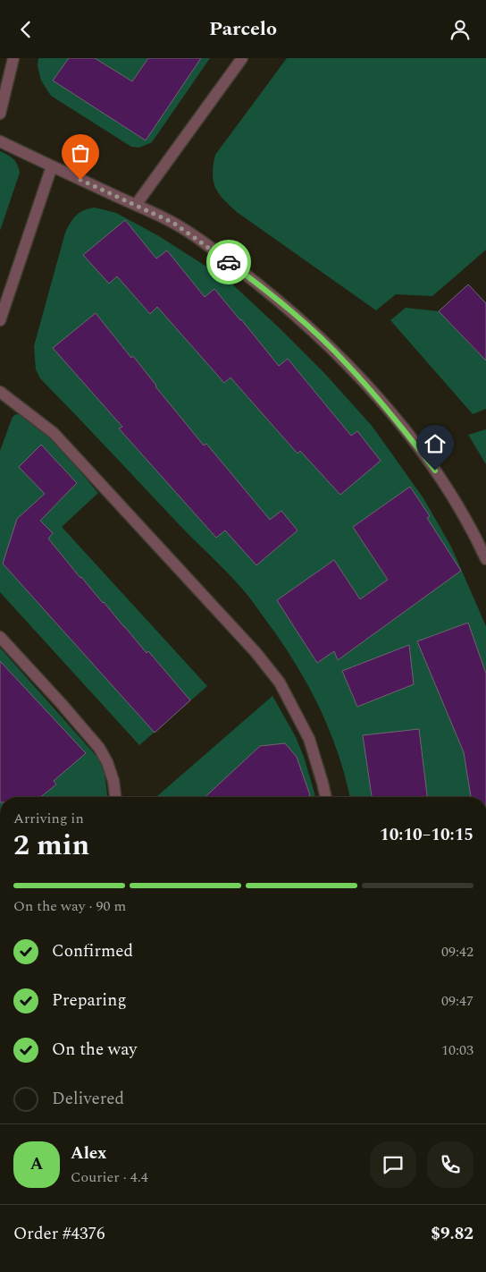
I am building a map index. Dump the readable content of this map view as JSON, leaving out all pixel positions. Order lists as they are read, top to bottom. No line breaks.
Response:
{"page":{"header":"Parcelo","heading":["2 min","Arriving in","10:10–10:15"],"panel":["Alex","Courier · 4.4","Order #4376","$9.82"],"bar":"On the way · 90 m","list":[["Confirmed","09:42"],["Preparing","09:47"],["On the way","10:03"],"Delivered"],"round":"A"}}
